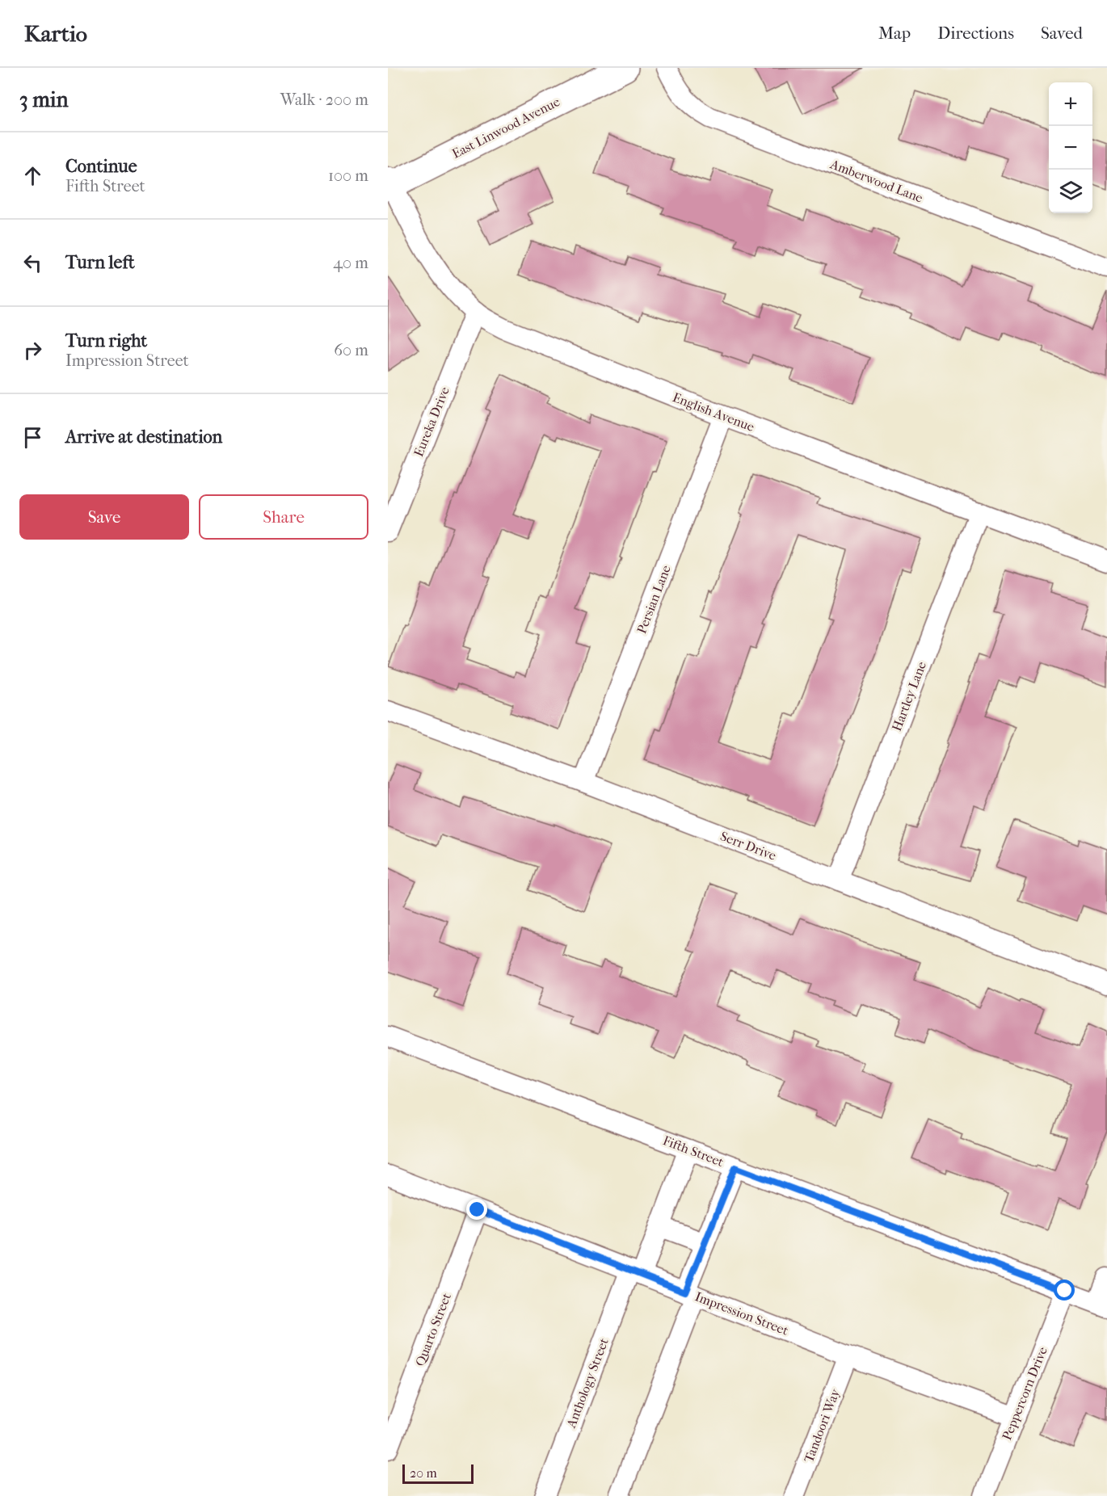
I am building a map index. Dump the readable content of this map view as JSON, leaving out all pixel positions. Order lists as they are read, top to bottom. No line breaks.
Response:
{"streets":{"street":["East Linwood Avenue","Amberwood Lane","English Avenue","Eureka Drive","Persian Lane","Hartley Lane","Serr Drive","Fifth Street","Impression Street","Quarto Street","Anthology Street","Peppercorn Drive","Tandoori Way"]},"crossings":[["East Linwood Avenue","English Avenue"],["English Avenue","Eureka Drive"],["English Avenue","Persian Lane"],["English Avenue","Hartley Lane"],["Persian Lane","Serr Drive"],["Hartley Lane","Serr Drive"],["Fifth Street","Anthology Street"],["Fifth Street","Peppercorn Drive"],["Impression Street","Quarto Street"],["Impression Street","Anthology Street"],["Impression Street","Peppercorn Drive"],["Impression Street","Tandoori Way"]],"scale_bar":"20 m","page":{"header":"Kartio","nav":["Map","Directions","Saved"],"heading":["3 min","Walk · 200 m"],"map_buttons":["+","−"],"list":[["Continue","Fifth Street","100 m"],["Turn left","40 m"],["Turn right","Impression Street","60 m"],"Arrive at destination"],"buttons":["Save","Share"],"scale":"20 m"}}
